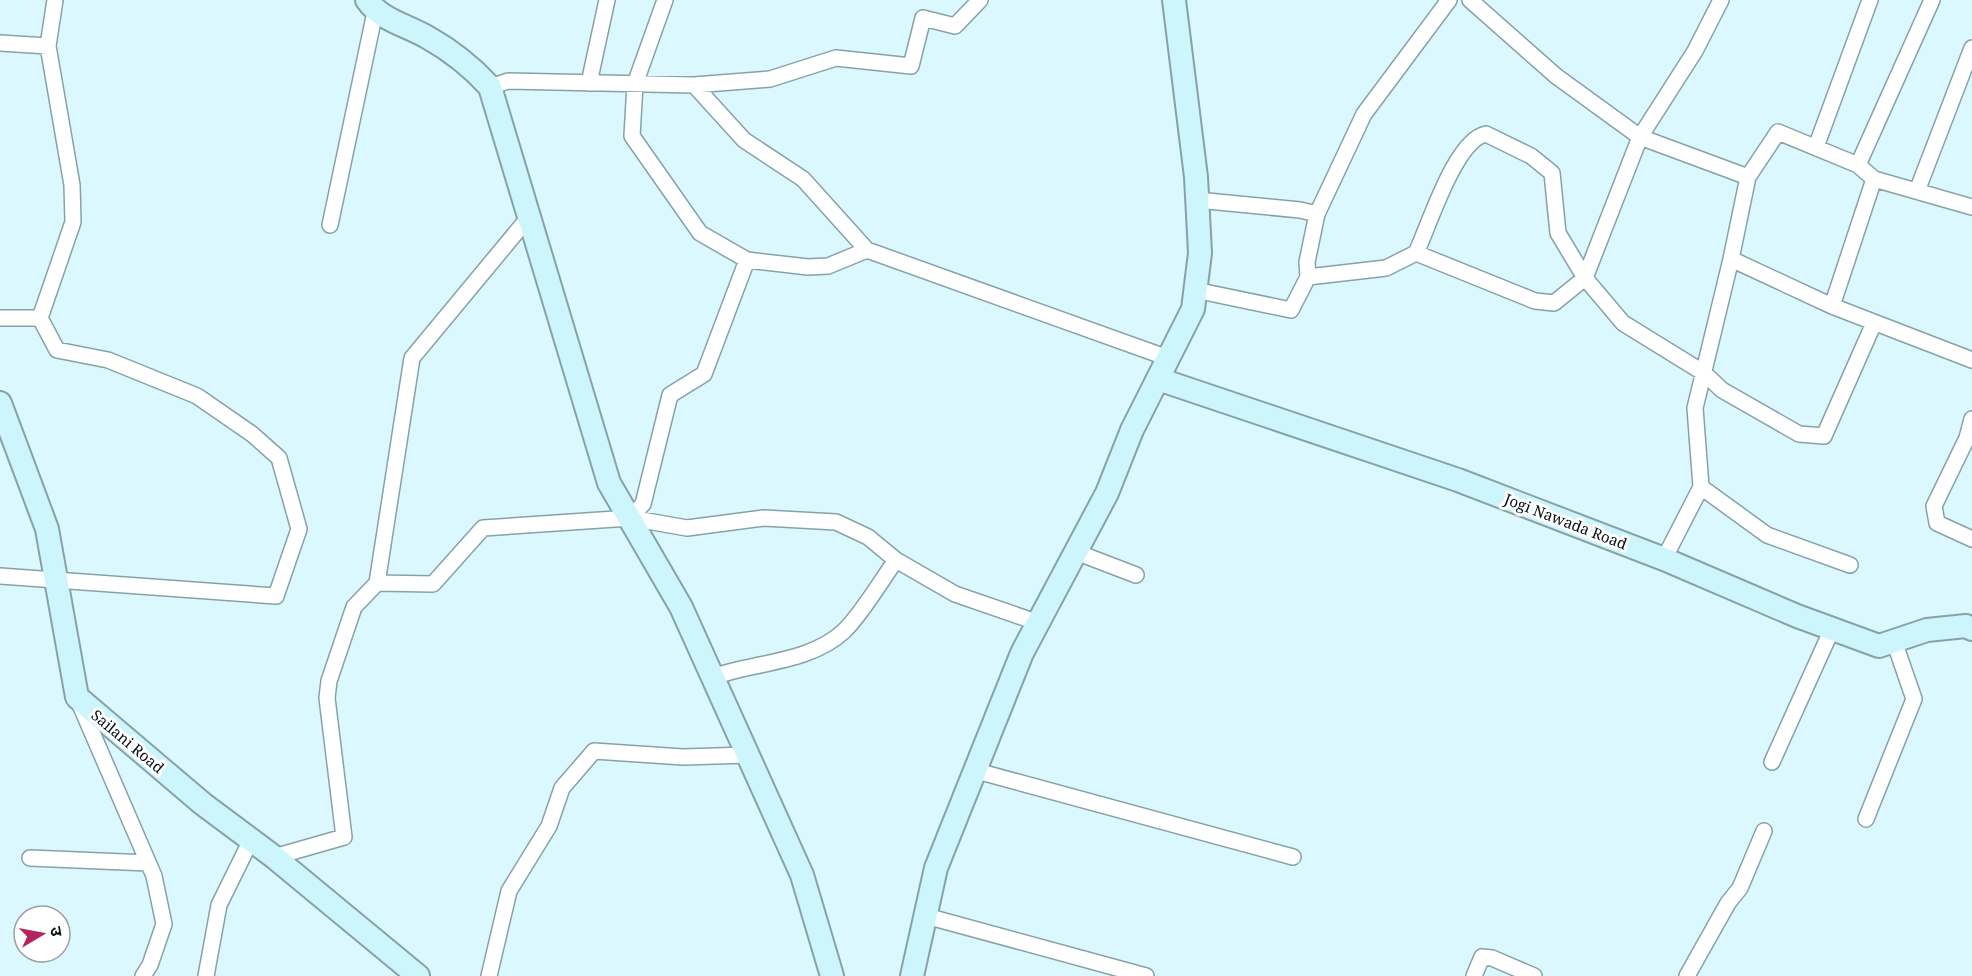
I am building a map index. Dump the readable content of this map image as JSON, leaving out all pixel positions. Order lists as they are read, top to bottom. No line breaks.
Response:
{"streets":{"street":["Jogi Nawada Road","Sailani Road"]},"north":"right"}
